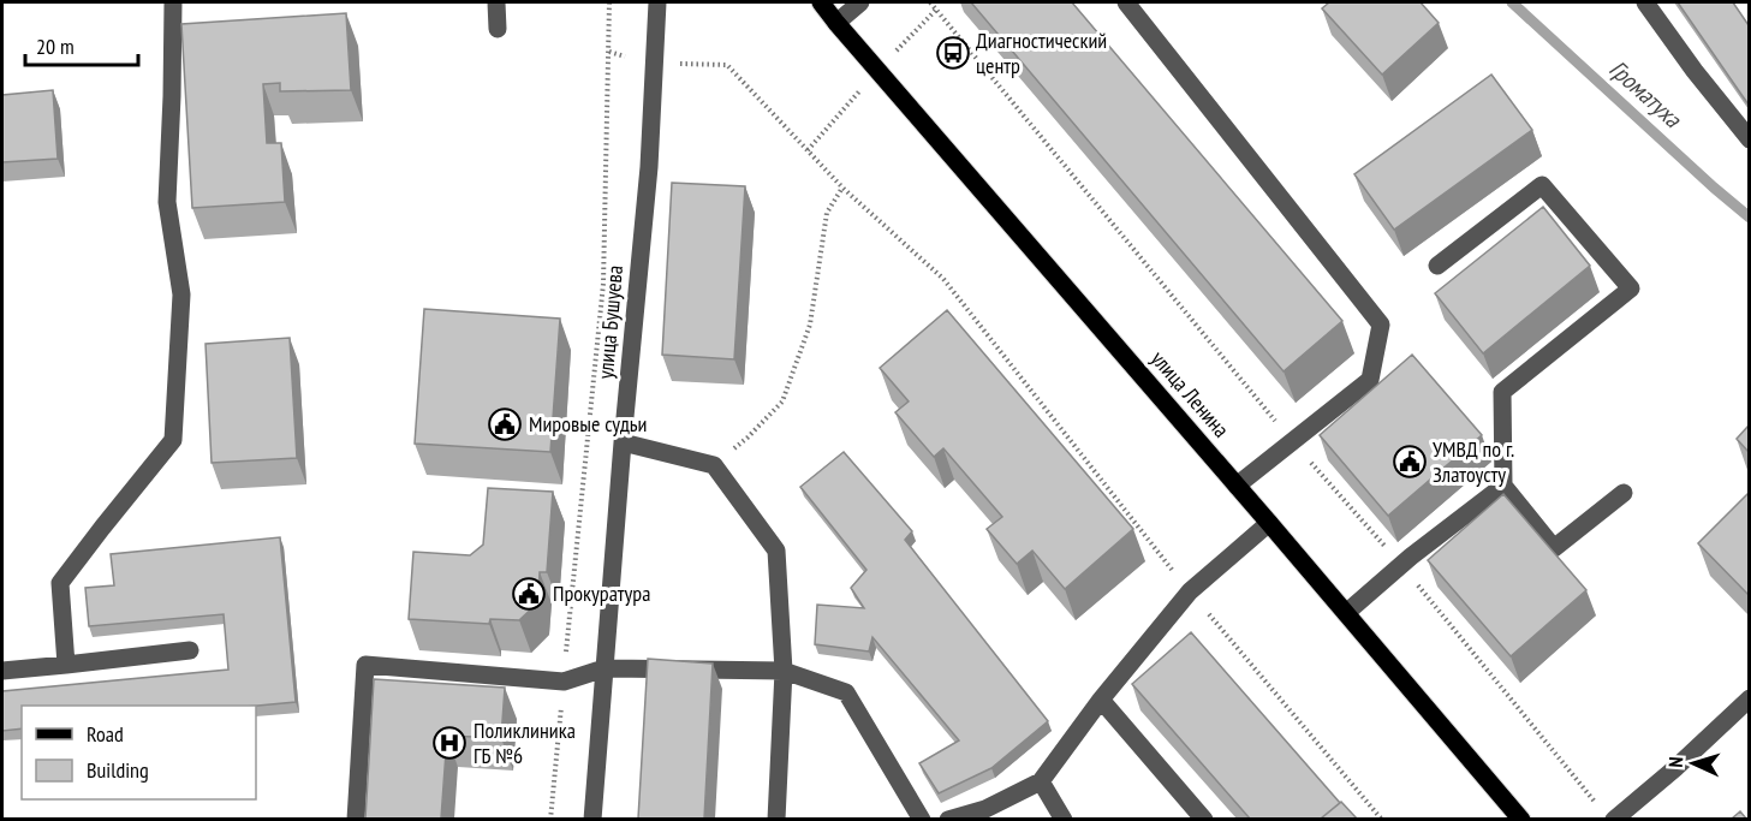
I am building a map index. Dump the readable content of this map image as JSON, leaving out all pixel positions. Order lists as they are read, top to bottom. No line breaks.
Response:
{"streets":{"main road":["улица Ленина"],"street":["улица Бушуева"]},"water":["Громатуха"],"places":{"bus stop":["Диагностический центр"],"public building":["Мировые судьи","УМВД по г. Златоусту","Прокуратура"],"hospital":["Поликлиника ГБ №6"]},"legend":["Road","Building"],"scale_bar":"20 m","north":"left"}
